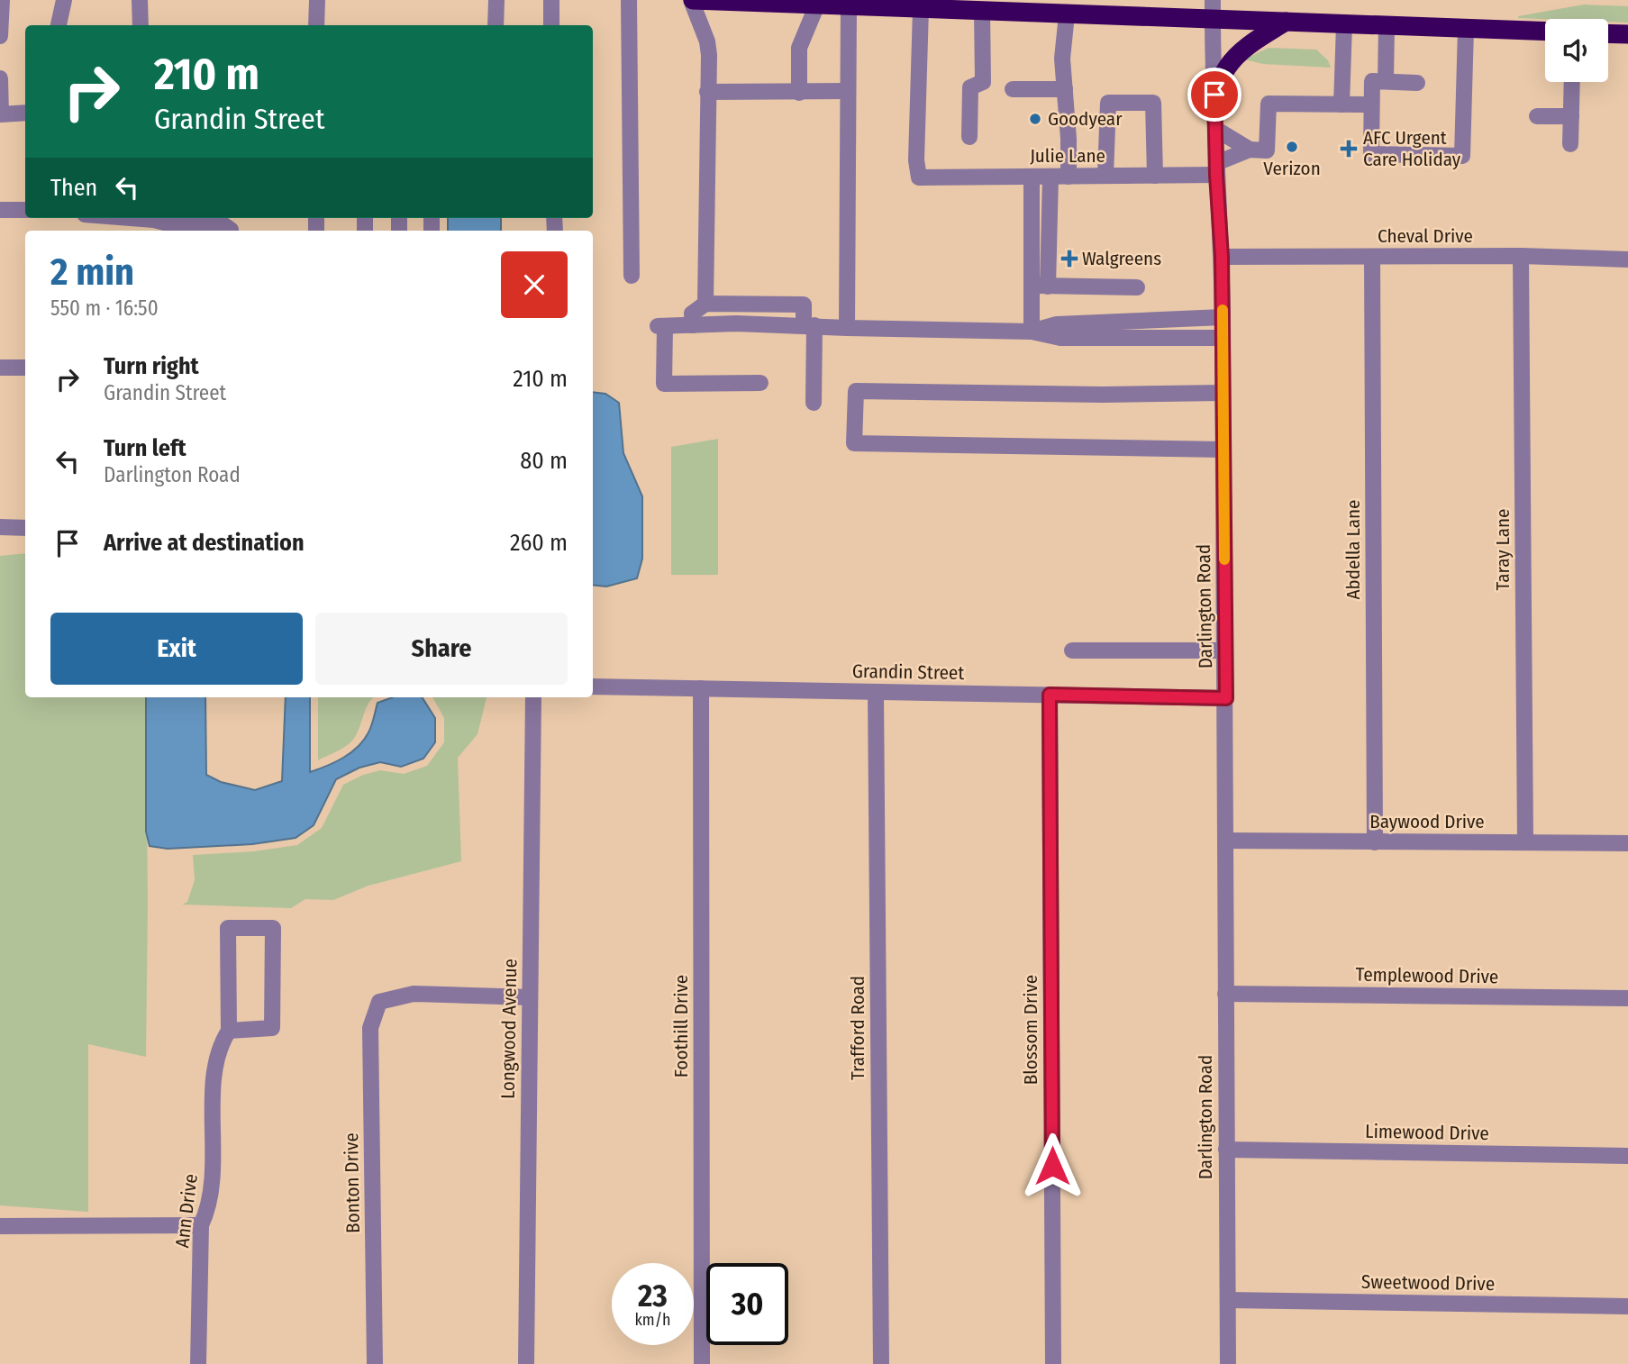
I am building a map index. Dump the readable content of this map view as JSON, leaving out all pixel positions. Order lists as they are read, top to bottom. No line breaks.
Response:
{"streets":{"street":["Julie Lane","Cheval Drive","Abdella Lane","Taray Lane","Darlington Road","Grandin Street","Baywood Drive","Templewood Drive","Foothill Drive","Trafford Road","Longwood Avenue","Blossom Drive","Limewood Drive","Bonton Drive","Ann Drive","Sweetwood Drive"]},"crossings":[["Julie Lane","Darlington Road"],["Cheval Drive","Abdella Lane"],["Cheval Drive","Taray Lane"],["Cheval Drive","Darlington Road"],["Abdella Lane","Baywood Drive"],["Taray Lane","Baywood Drive"],["Darlington Road","Grandin Street"],["Darlington Road","Baywood Drive"],["Darlington Road","Templewood Drive"],["Darlington Road","Limewood Drive"],["Darlington Road","Sweetwood Drive"],["Grandin Street","Foothill Drive"],["Grandin Street","Trafford Road"],["Grandin Street","Blossom Drive"],["Longwood Avenue","Bonton Drive"]],"places":{"other":["Goodyear","Verizon"],"health":["AFC Urgent Care Holiday","Walgreens"]},"page":{"turn":["210 m","Grandin Street"],"then":"Then","heading":["2 min","550 m · 16:50"],"list":[{"name":"Turn right","note":"Grandin Street","value":"210 m"},{"name":"Turn left","note":"Darlington Road","value":"80 m"},{"name":"Arrive at destination","value":"260 m"}],"buttons":["Exit","Share"],"speed":"23 km/h","limit":"30"}}
